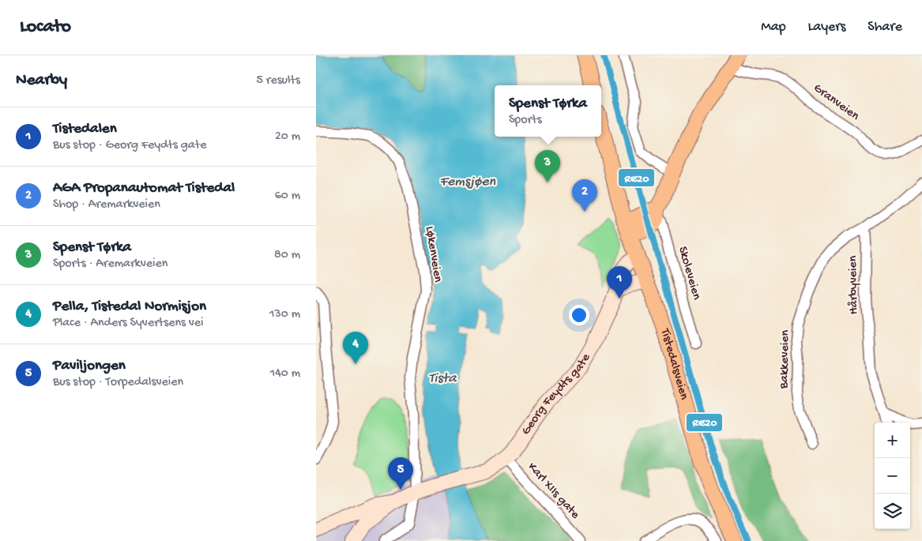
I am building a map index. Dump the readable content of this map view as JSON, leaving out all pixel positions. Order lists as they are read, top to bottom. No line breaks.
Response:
{"streets":{"main road":["Tistedalsveien","Georg Feydts gate"],"street":["Granveien","Løkenveien","Skoleveien","Hårbyveien","Bakkeveien","Karl XIIs gate"]},"crossings":[["Løkenveien","Georg Feydts gate"],["Hårbyveien","Bakkeveien"],["Tistedalsveien","Georg Feydts gate"],["Georg Feydts gate","Karl XIIs gate"]],"water":["Femsjøen","Tista"],"lines":["transit line RE20"],"page":{"header":"Locato","nav":["Map","Layers","Share"],"heading":["Nearby","5 results"],"popup":["Spenst Tørka","Sports"],"list":[{"mark":"1","name":"Tistedalen","note":"Bus stop · Georg Feydts gate","value":"20 m"},{"mark":"2","name":"AGA Propanautomat Tistedal","note":"Shop · Aremarkveien","value":"60 m"},{"mark":"3","name":"Spenst Tørka","note":"Sports · Aremarkveien","value":"80 m"},{"mark":"4","name":"Pella, Tistedal Normisjon","note":"Place · Anders Syvertsens vei","value":"130 m"},{"mark":"5","name":"Paviljongen","note":"Bus stop · Torpedalsveien","value":"140 m"}],"pins":["3","2","1","4","5"],"map_buttons":["+","−"]}}
